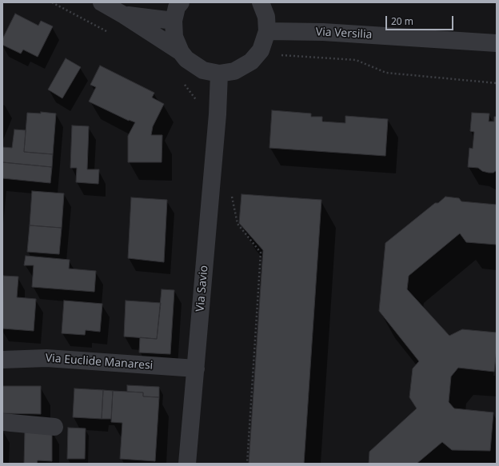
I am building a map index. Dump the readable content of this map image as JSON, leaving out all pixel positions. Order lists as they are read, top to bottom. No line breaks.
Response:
{"streets":{"street":["Via Versilia","Via Savio","Via Euclide Manaresi"]},"crossings":[["Via Savio","Via Euclide Manaresi"]],"scale_bar":"20 m"}
